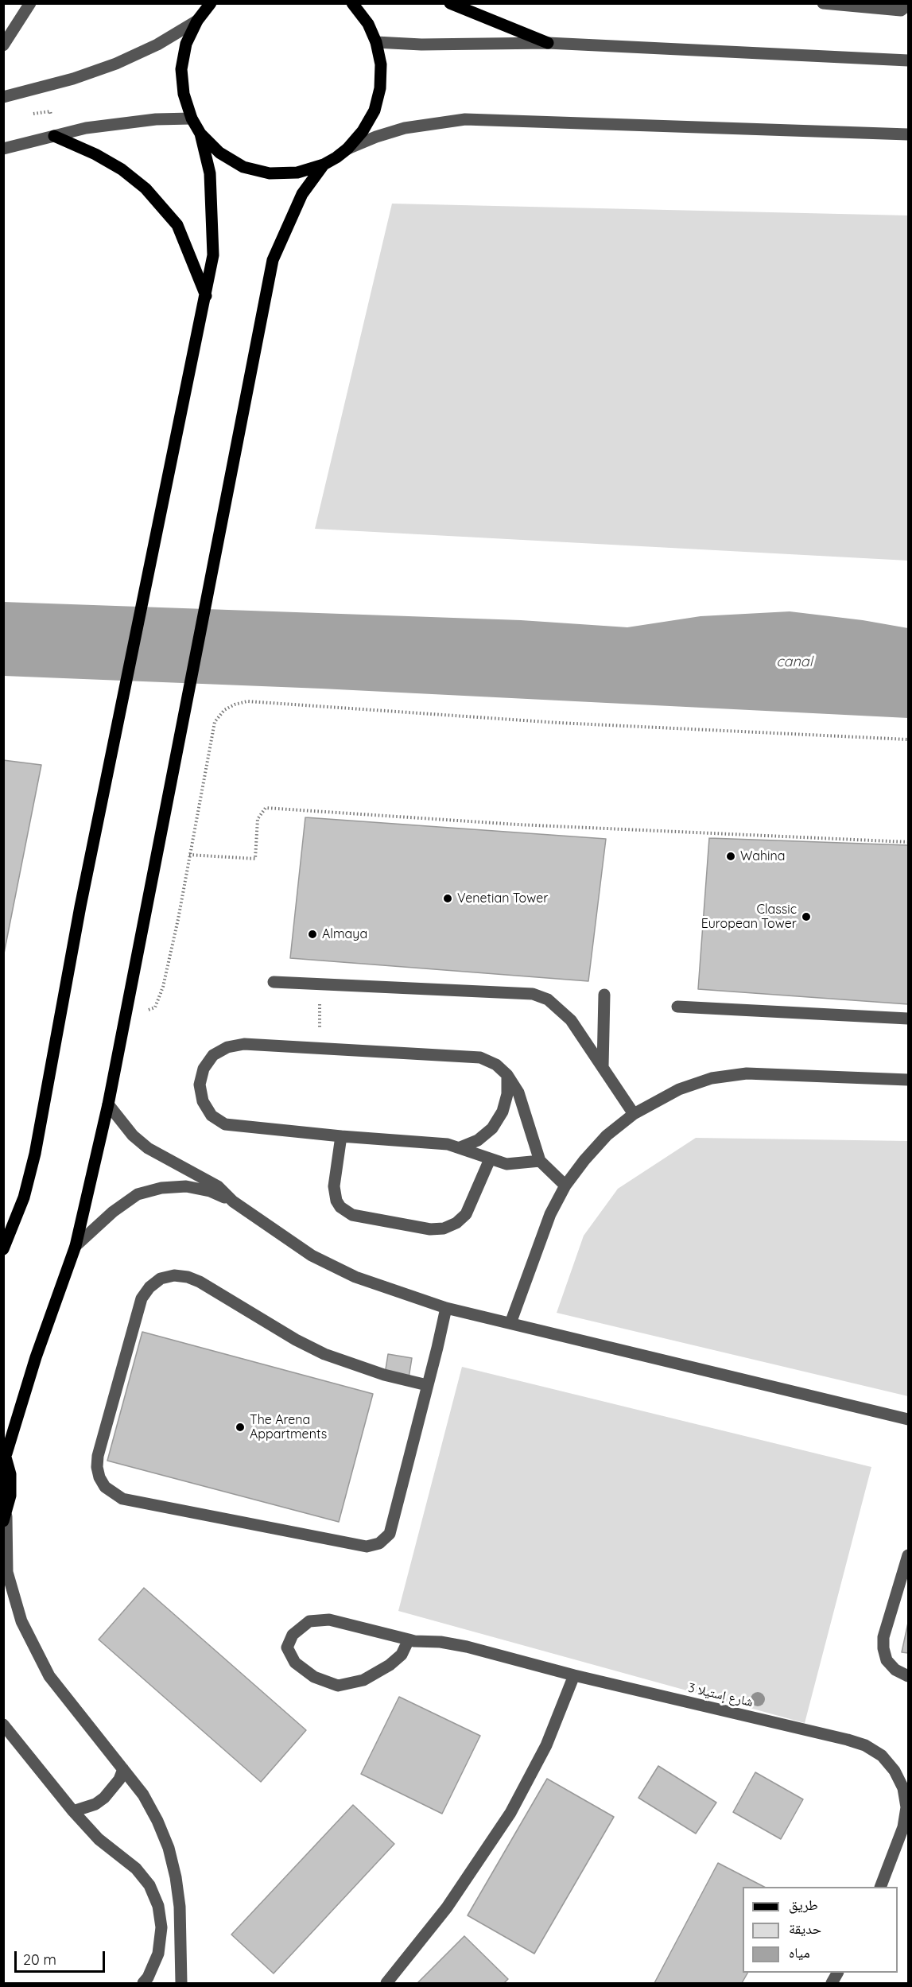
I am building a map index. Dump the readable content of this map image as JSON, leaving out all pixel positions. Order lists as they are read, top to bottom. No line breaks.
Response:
{"streets":{"street":["شارع إستيلا 3"]},"water":["canal"],"places":["Wahina","Venetian Tower","Classic European Tower","Almaya","The Arena Appartments"],"legend":["طريق","حديقة","مياه"],"scale_bar":"20 m"}
